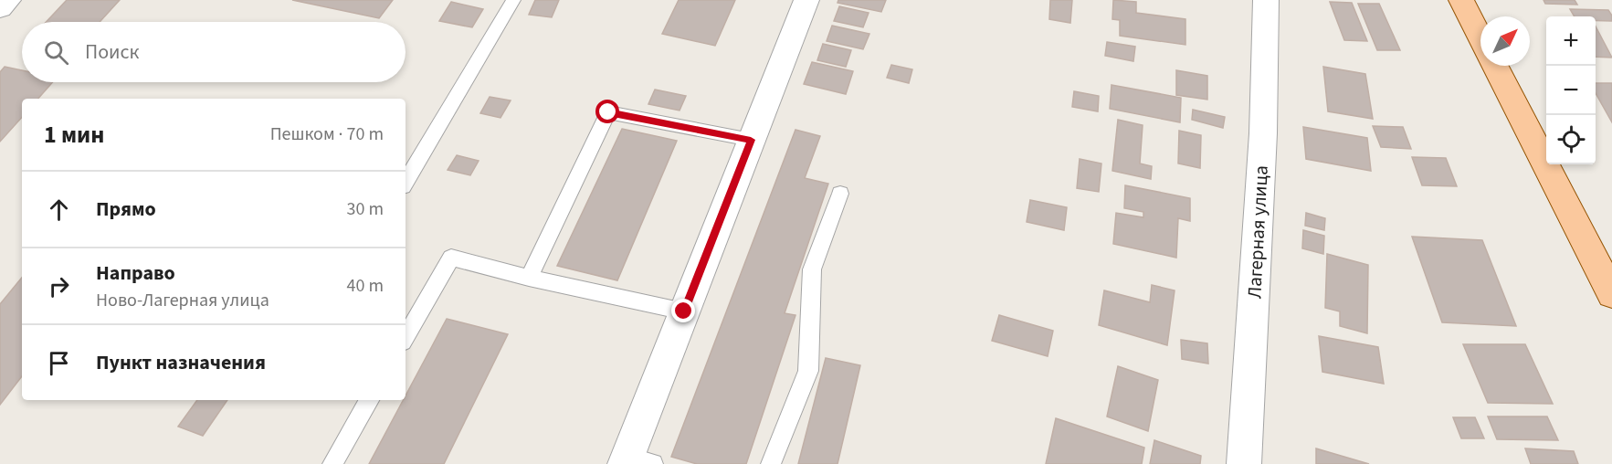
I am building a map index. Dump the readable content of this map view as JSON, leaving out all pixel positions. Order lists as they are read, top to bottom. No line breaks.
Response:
{"streets":{"street":["Лагерная улица"]},"north":"top right","page":{"map_buttons":["+","−"],"search":"Поиск","heading":["1 мин","Пешком · 70 m"],"list":[["Прямо","30 m"],["Направо","Ново-Лагерная улица","40 m"],"Пункт назначения"]}}
